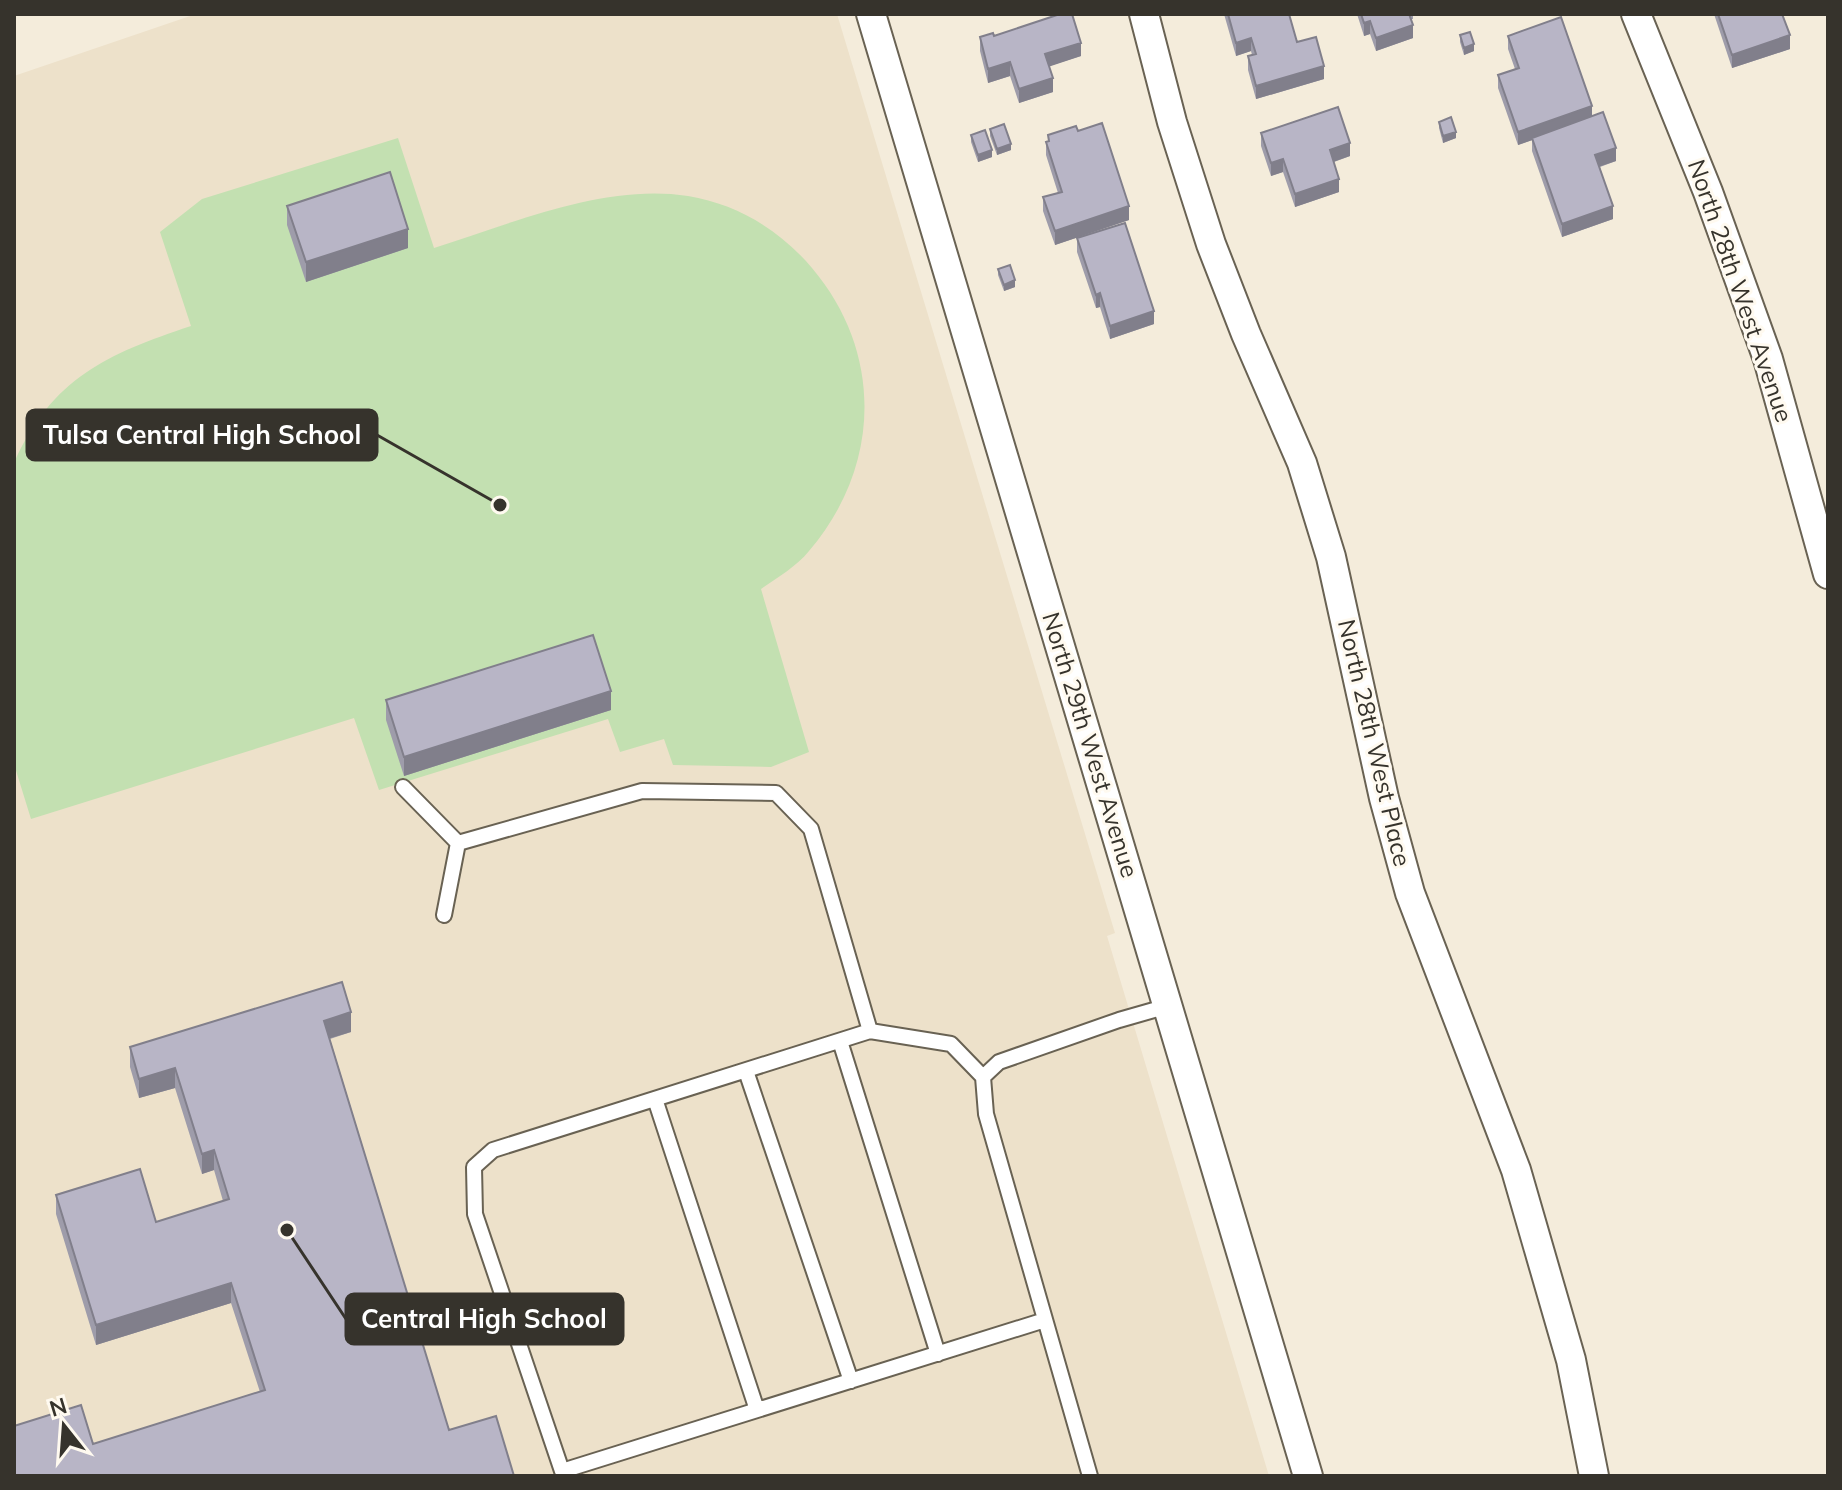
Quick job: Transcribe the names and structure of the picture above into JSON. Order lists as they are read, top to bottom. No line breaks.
{"streets":{"street":["North 28th West Avenue","North 28th West Place","North 29th West Avenue"]},"places":["Tulsa Central High School","Central High School"],"north":"top"}
